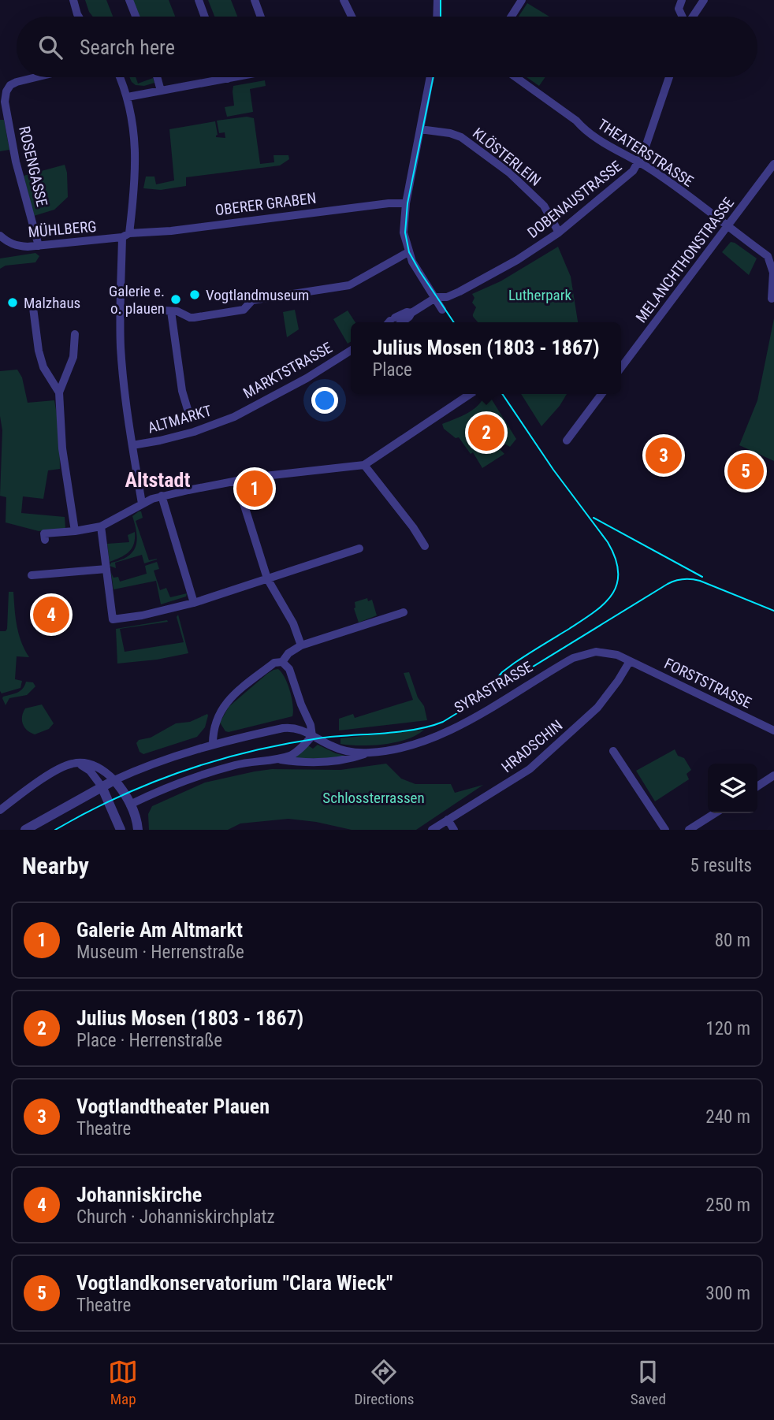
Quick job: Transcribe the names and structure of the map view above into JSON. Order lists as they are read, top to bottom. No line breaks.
{"streets":{"street":["THEATERSTRASSE","KLÖSTERLEIN","ROSENGASSE","DOBENAUSTRASSE","OBERER GRABEN","MÜHLBERG","MELANCHTHONSTRASSE","MARKTSTRASSE","ALTMARKT","FORSTSTRASSE","SYRASTRASSE","HRADSCHIN"]},"crossings":[["THEATERSTRASSE","DOBENAUSTRASSE"],["THEATERSTRASSE","MELANCHTHONSTRASSE"],["KLÖSTERLEIN","DOBENAUSTRASSE"],["ROSENGASSE","MÜHLBERG"],["OBERER GRABEN","MÜHLBERG"],["MARKTSTRASSE","ALTMARKT"],["FORSTSTRASSE","SYRASTRASSE"],["FORSTSTRASSE","HRADSCHIN"],["SYRASTRASSE","HRADSCHIN"]],"districts":["Altstadt"],"parks":["Lutherpark","Schlossterrassen"],"places":["Vogtlandmuseum","Galerie e. o. plauen","Malzhaus"],"page":{"search":"Search here","popup":["Julius Mosen (1803 - 1867)","Place"],"pins":["2","3","5","1","4"],"heading":["Nearby","5 results"],"list":[{"mark":"1","name":"Galerie Am Altmarkt","note":"Museum · Herrenstraße","value":"80 m"},{"mark":"2","name":"Julius Mosen (1803 - 1867)","note":"Place · Herrenstraße","value":"120 m"},{"mark":"3","name":"Vogtlandtheater Plauen","note":"Theatre","value":"240 m"},{"mark":"4","name":"Johanniskirche","note":"Church · Johanniskirchplatz","value":"250 m"},{"mark":"5","name":"Vogtlandkonservatorium \"Clara Wieck\"","note":"Theatre","value":"300 m"}],"nav":["Map","Directions","Saved"]}}
